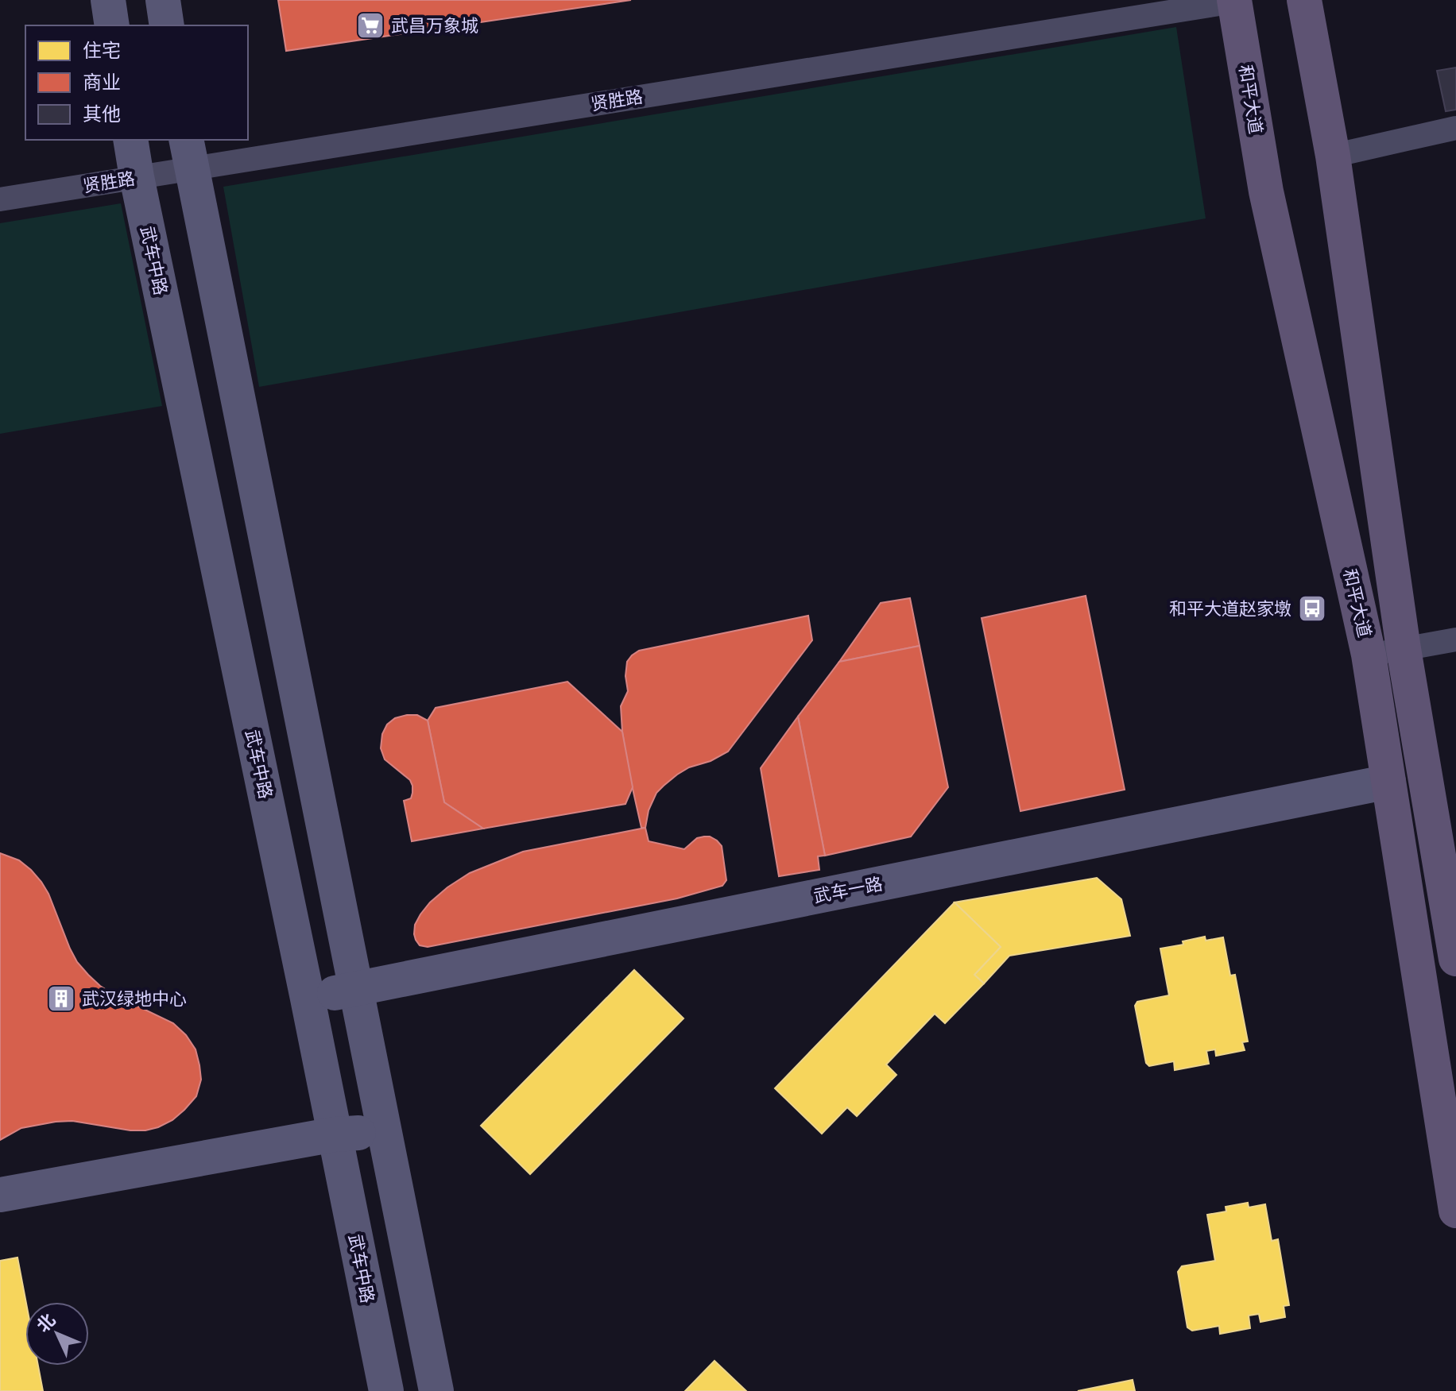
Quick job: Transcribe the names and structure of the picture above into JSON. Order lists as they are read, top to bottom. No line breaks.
{"streets":{"main road":["和平大道"],"street":["贤胜路","武车中路","武车一路"]},"crossings":[["和平大道","贤胜路"],["和平大道","武车一路"],["贤胜路","武车中路"],["武车中路","武车一路"]],"places":{"supermarket":["武昌万象城"],"bus stop":["和平大道赵家墩"],"building":["武汉绿地中心"]},"legend":["住宅","商业","其他"],"north":"top left"}
